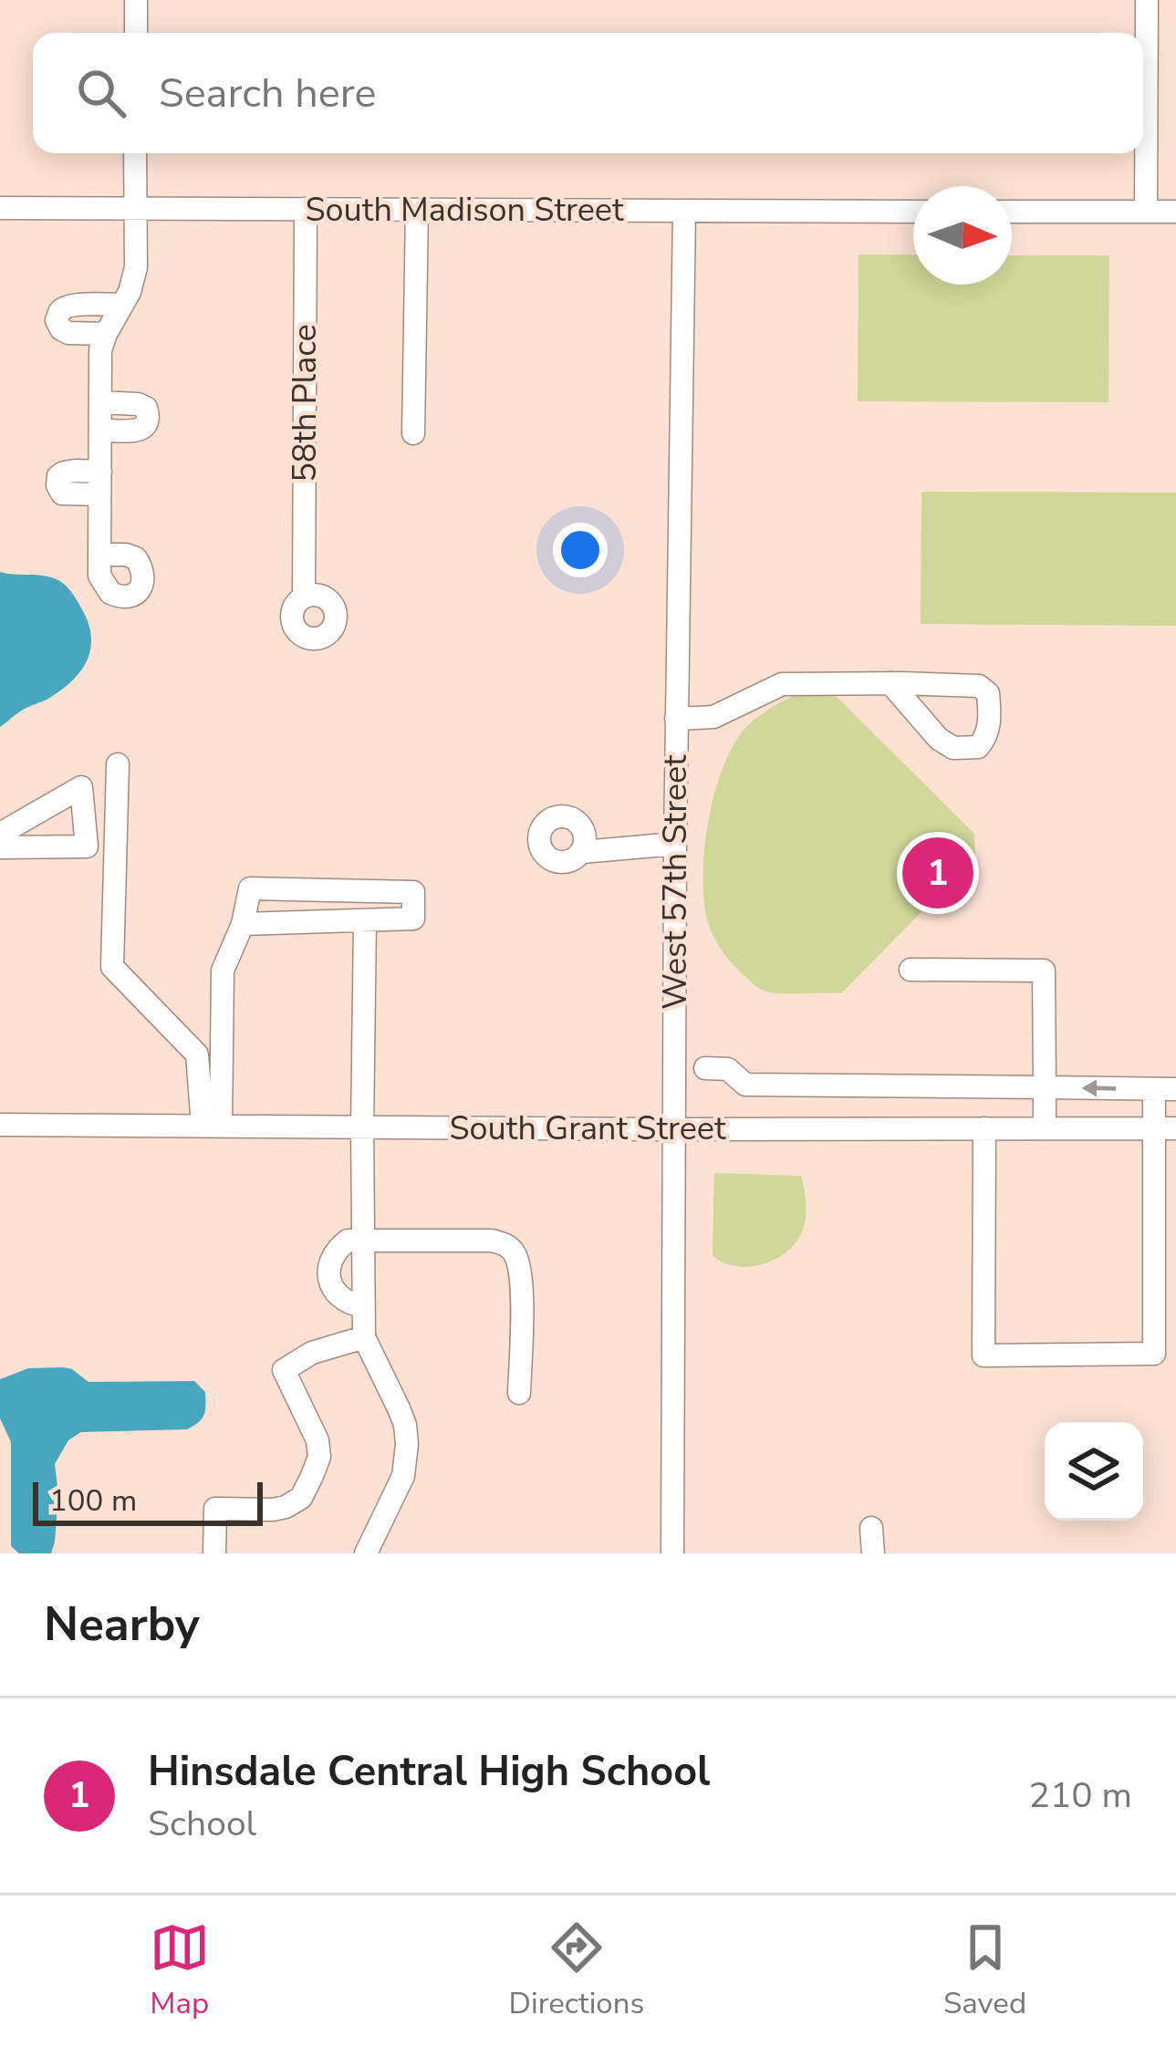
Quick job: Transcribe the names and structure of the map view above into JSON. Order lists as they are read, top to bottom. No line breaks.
{"streets":{"street":["South Madison Street","58th Place","West 57th Street","South Grant Street"]},"crossings":[["South Madison Street","58th Place"],["South Madison Street","West 57th Street"],["West 57th Street","South Grant Street"]],"scale_bar":"100 m","north":"right","page":{"search":"Search here","pins":"1","scale":"100 m","heading":"Nearby","list":[{"mark":"1","name":"Hinsdale Central High School","note":"School","value":"210 m"}],"nav":["Map","Directions","Saved"]}}
